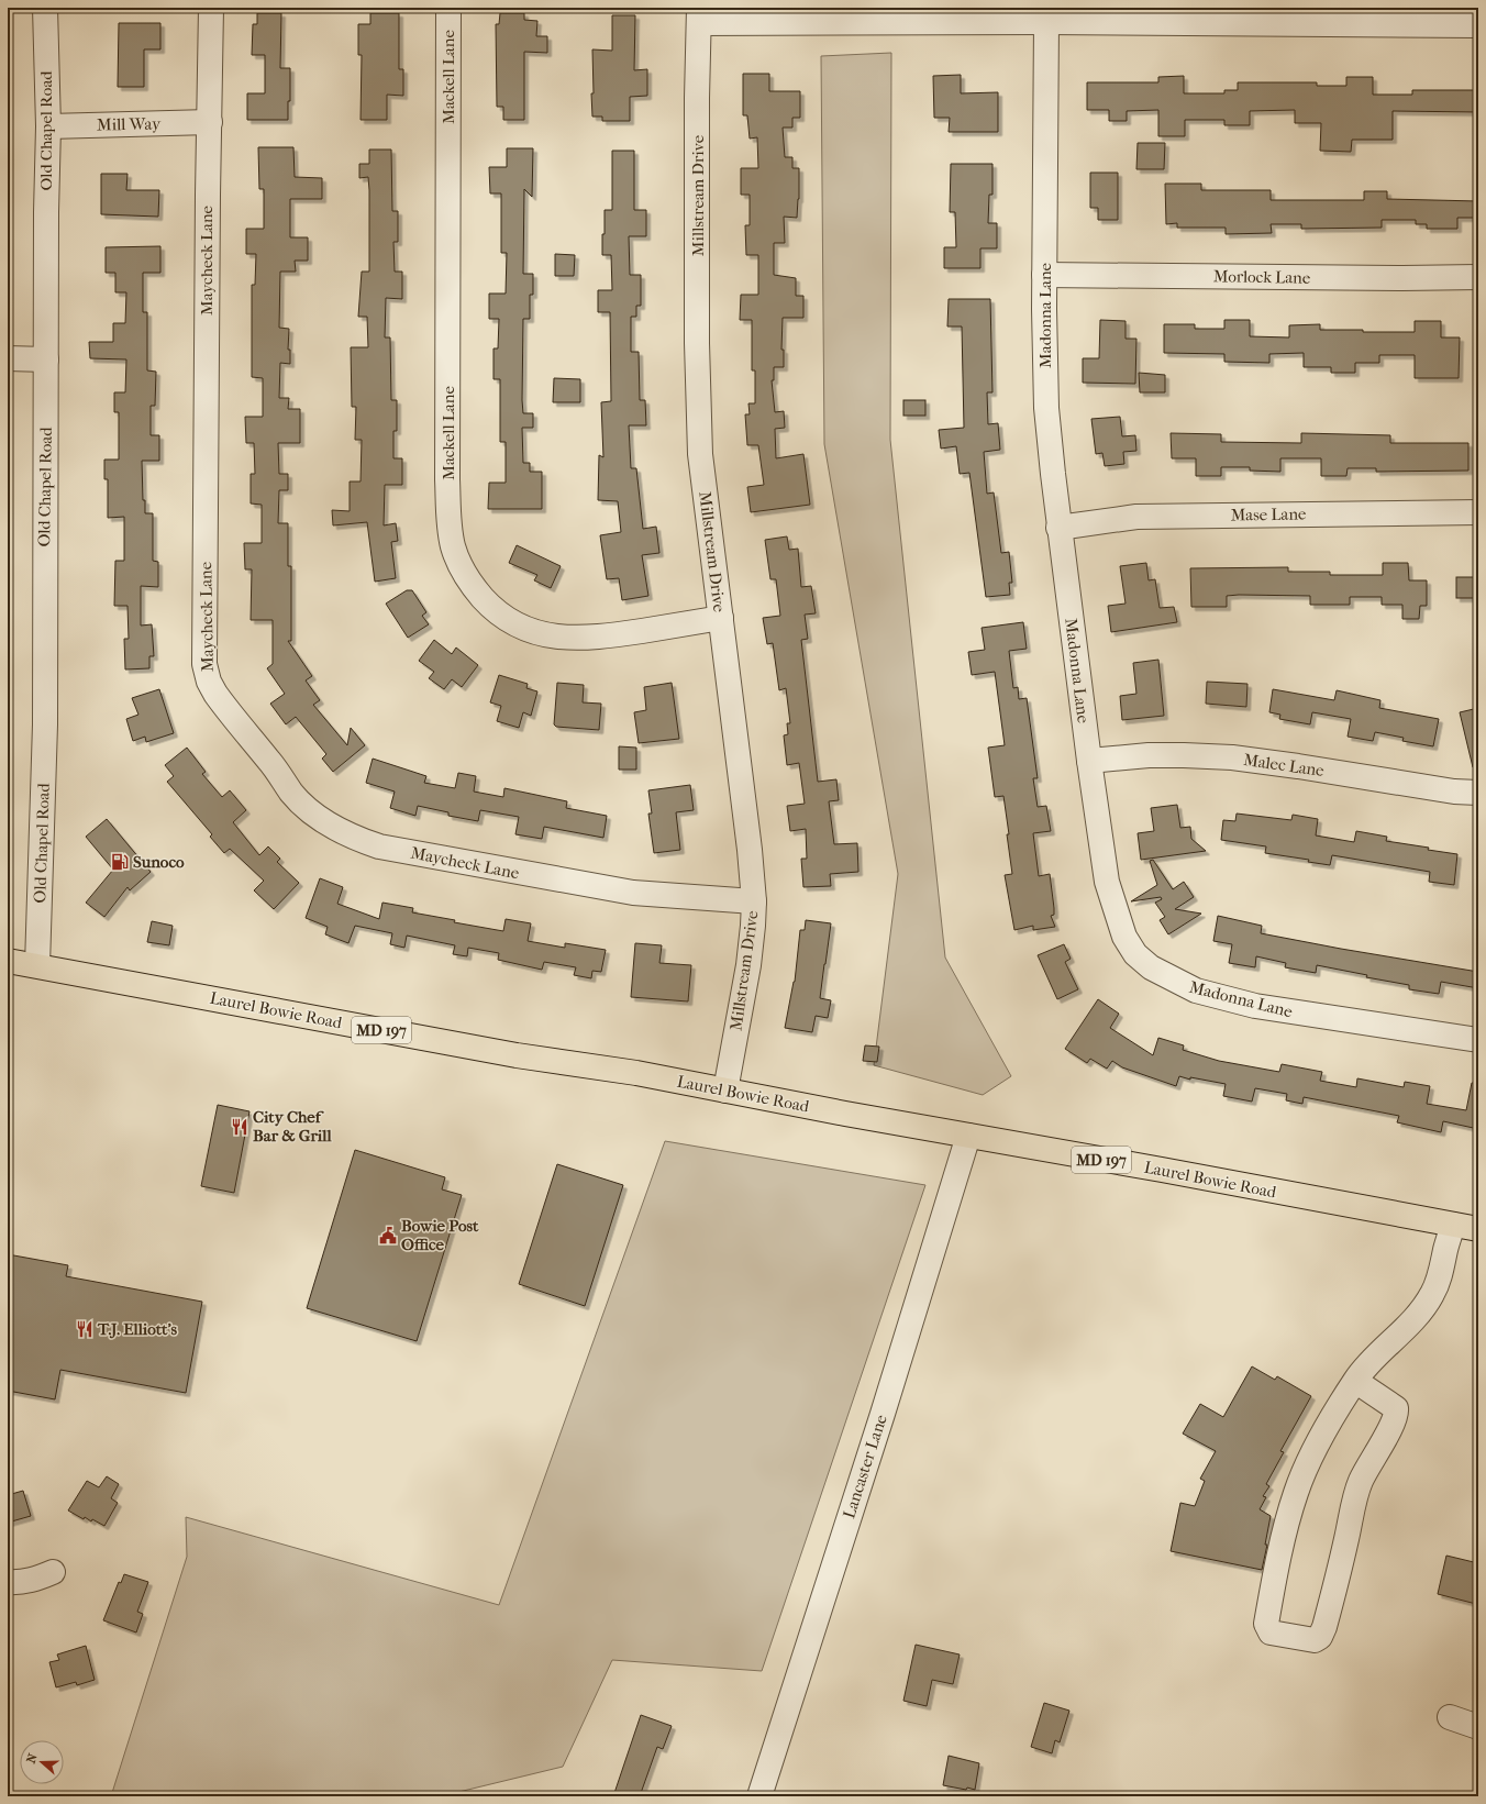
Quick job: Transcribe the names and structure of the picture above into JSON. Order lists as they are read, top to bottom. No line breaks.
{"streets":{"main road":["Laurel Bowie Road","MD 197"],"street":["Mackell Lane","Mill Way","Old Chapel Road","Millstream Drive","Maycheck Lane","Morlock Lane","Madonna Lane","Mase Lane","Malec Lane","Lancaster Lane"]},"crossings":[["Mackell Lane","Millstream Drive"],["Mill Way","Old Chapel Road"],["Mill Way","Maycheck Lane"],["Old Chapel Road","Laurel Bowie Road"],["Millstream Drive","Maycheck Lane"],["Millstream Drive","Laurel Bowie Road"],["Morlock Lane","Madonna Lane"],["Madonna Lane","Mase Lane"],["Madonna Lane","Malec Lane"],["Laurel Bowie Road","Lancaster Lane"]],"places":{"fuel station":["Sunoco"],"restaurant":["City Chef Bar & Grill","T.J. Elliott's"],"public building":["Bowie Post Office"]},"north":"left"}
